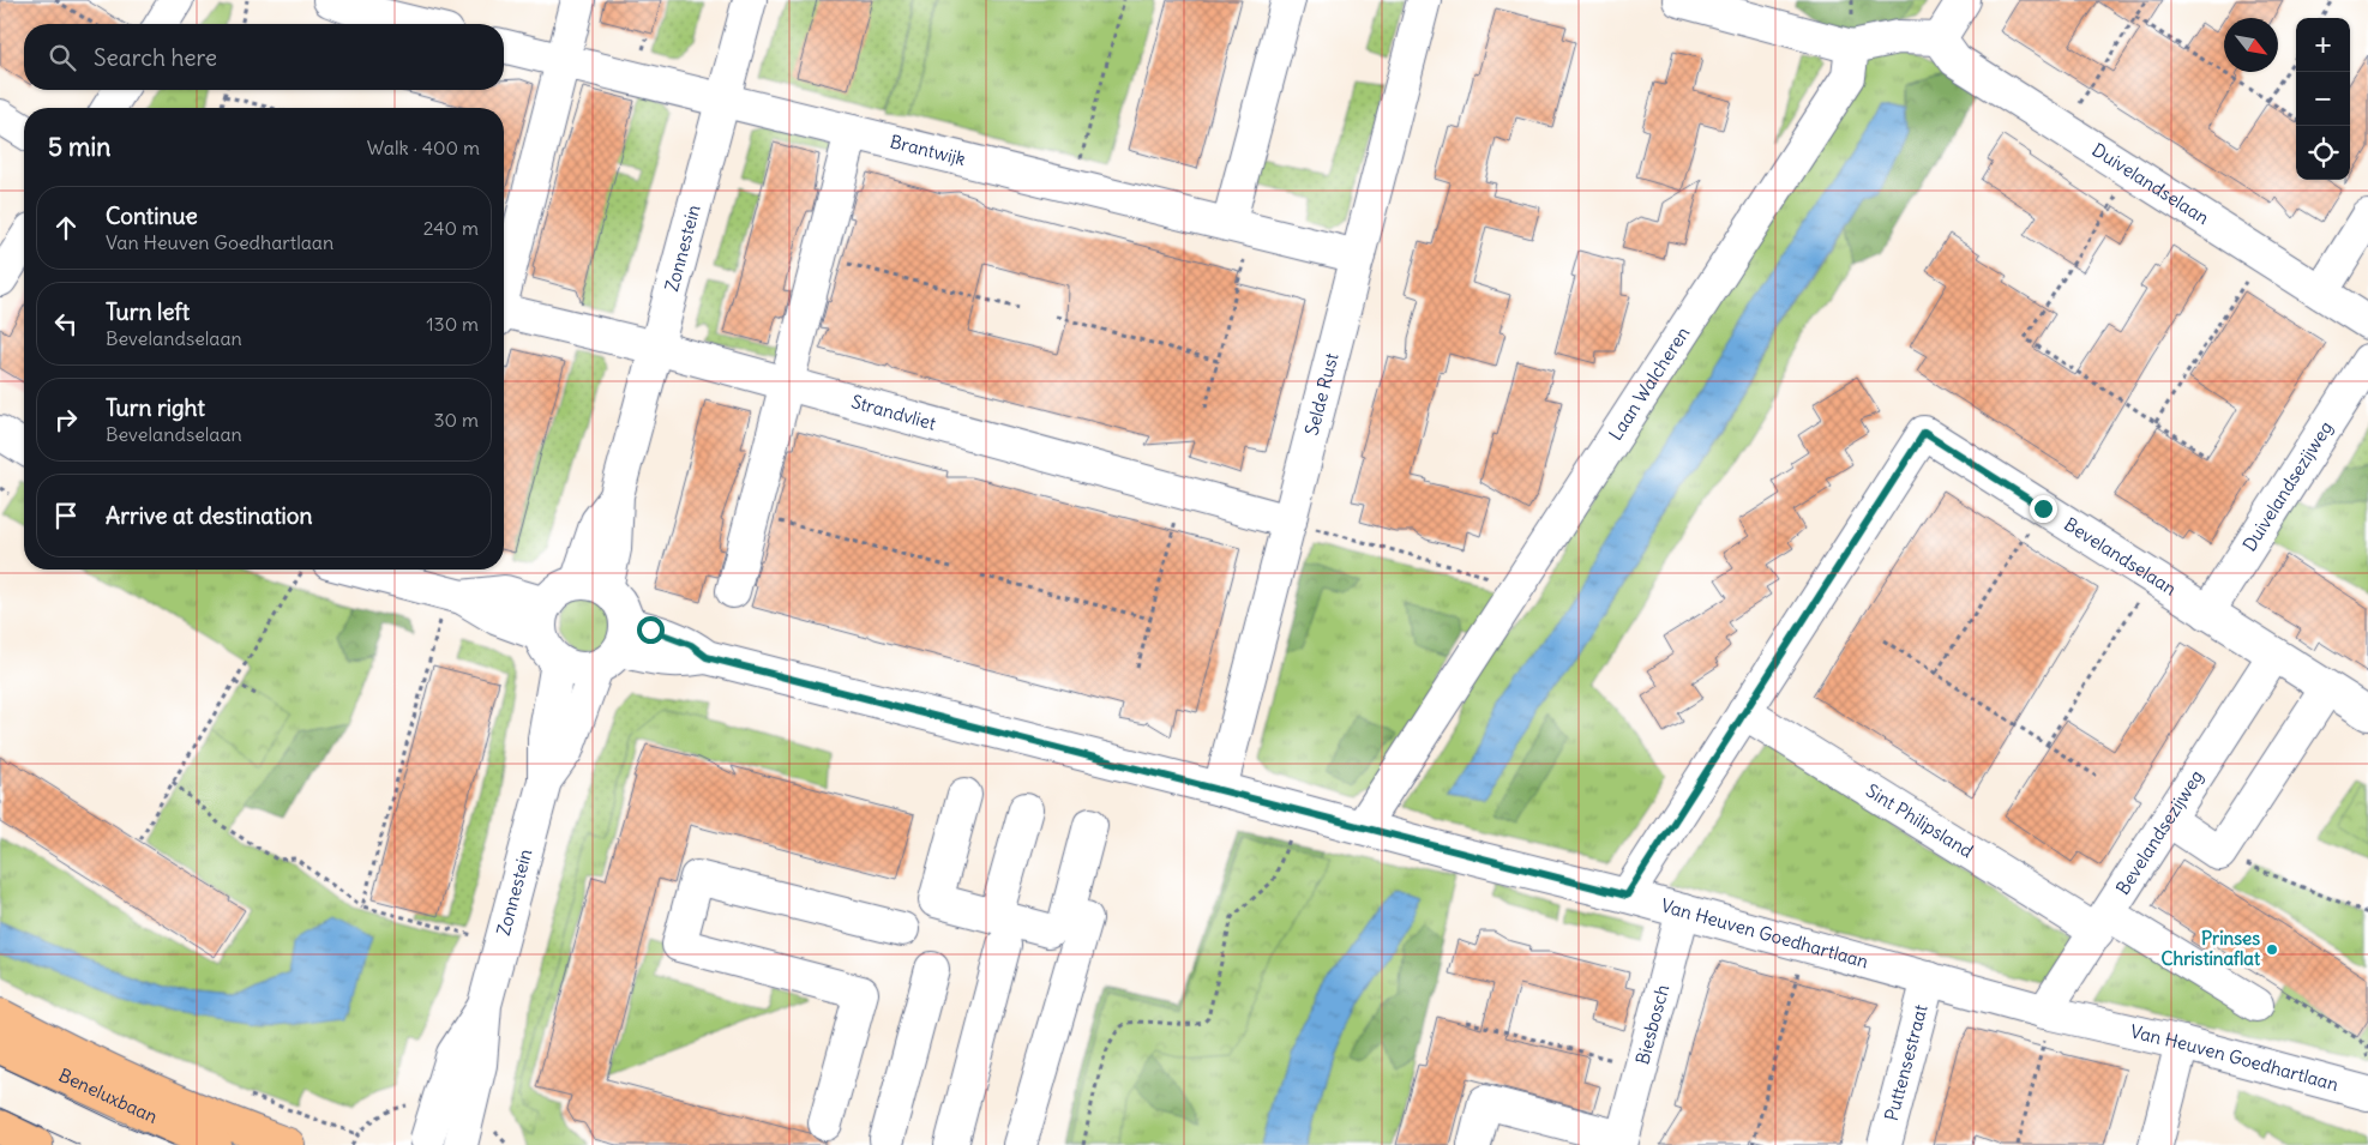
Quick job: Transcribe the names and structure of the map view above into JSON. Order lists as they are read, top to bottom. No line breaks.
{"streets":{"main road":["Beneluxbaan"],"street":["Brantwijk","Duivelandselaan","Zonnestein","Laan Walcheren","Selde Rust","Strandvliet","Duivelandsezijweg","Bevelandselaan","Sint Philipsland","Bevelandsezijweg","Van Heuven Goedhartlaan","Biesbosch","Puttensestraat"]},"crossings":[["Brantwijk","Zonnestein"],["Brantwijk","Selde Rust"],["Zonnestein","Strandvliet"],["Zonnestein","Van Heuven Goedhartlaan"],["Laan Walcheren","Van Heuven Goedhartlaan"],["Selde Rust","Strandvliet"],["Selde Rust","Van Heuven Goedhartlaan"],["Duivelandsezijweg","Bevelandselaan"],["Bevelandselaan","Sint Philipsland"],["Bevelandselaan","Bevelandsezijweg"],["Bevelandselaan","Van Heuven Goedhartlaan"],["Sint Philipsland","Bevelandsezijweg"],["Bevelandsezijweg","Van Heuven Goedhartlaan"],["Van Heuven Goedhartlaan","Biesbosch"],["Van Heuven Goedhartlaan","Puttensestraat"]],"places":["Prinses Christinaflat"],"north":"bottom right","page":{"map_buttons":["+","−"],"search":"Search here","heading":["5 min","Walk · 400 m"],"list":[["Continue","Van Heuven Goedhartlaan","240 m"],["Turn left","Bevelandselaan","130 m"],["Turn right","Bevelandselaan","30 m"],"Arrive at destination"]}}
